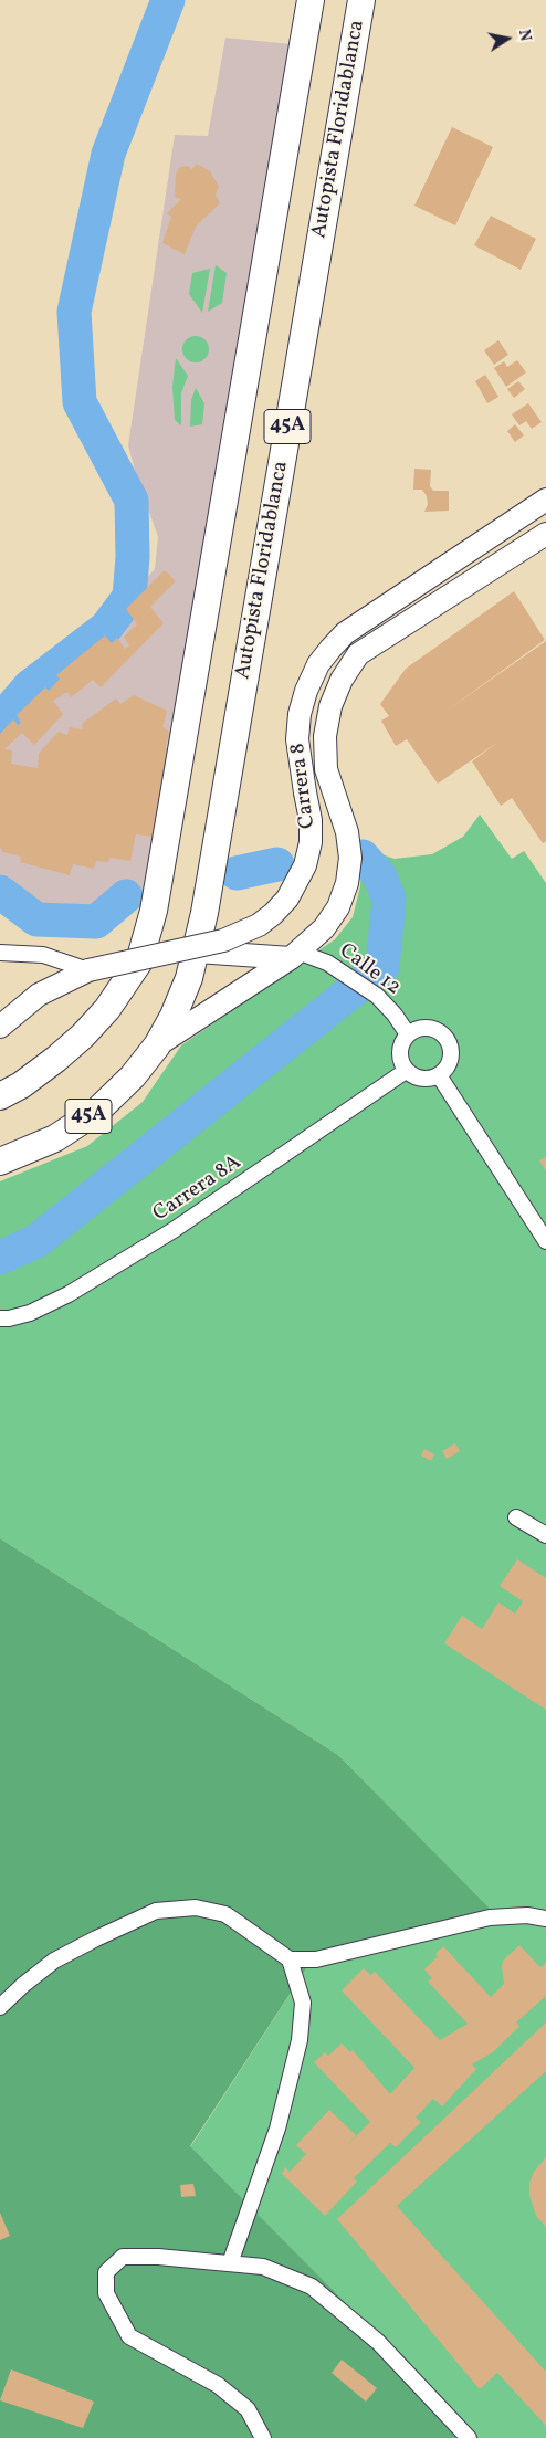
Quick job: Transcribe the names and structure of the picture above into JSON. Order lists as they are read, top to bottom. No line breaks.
{"streets":{"highway":["Autopista Floridablanca","45A"],"main road":["Carrera 8"],"street":["Calle 12","Carrera 8A"]},"crossings":[["Autopista Floridablanca","45A"],["45A","Carrera 8"],["Carrera 8","Calle 12"],["Calle 12","Carrera 8A"]],"north":"right"}
